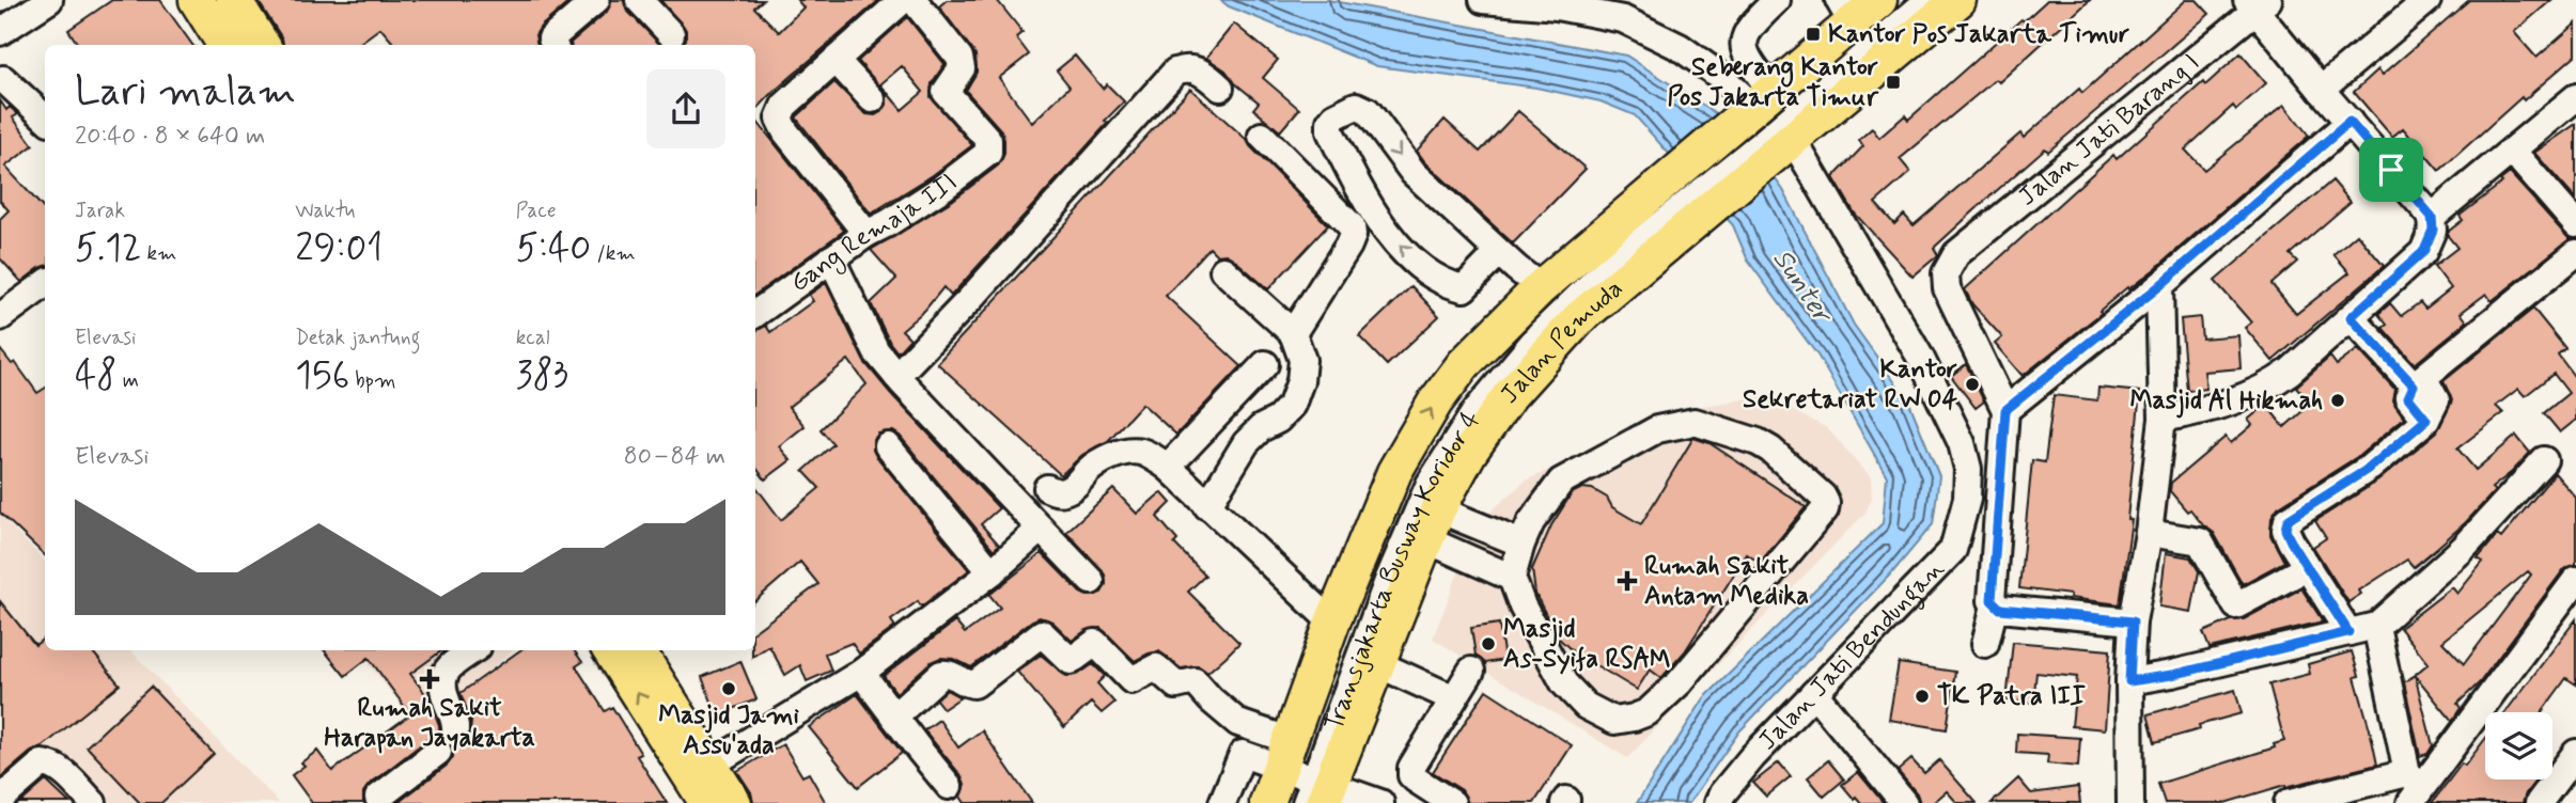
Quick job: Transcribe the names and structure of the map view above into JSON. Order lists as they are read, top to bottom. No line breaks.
{"streets":{"main road":["Jalan Pemuda"],"street":["Jalan Jati Barang I","Gang Remaja III","Transjakarta Busway Koridor 4","Jalan Jati Bendungan"]},"crossings":[["Jalan Pemuda","Transjakarta Busway Koridor 4"],["Jalan Pemuda","Jalan Jati Bendungan"]],"water":["Sunter"],"places":{"transit":["Kantor Pos Jakarta Timur","Seberang Kantor Pos Jakarta Timur"],"other":["Kantor Sekretariat RW 04","Masjid Al Hikmah","Masjid As-Syifa RSAM","Masjid Jami Assu'ada","TK Patra III"],"health":["Rumah Sakit Antam Medika","Rumah Sakit Harapan Jayakarta"]},"page":{"heading":["Lari malam","20:40 · 8 × 640 m"],"stats":[["Jarak","5.12 km"],["Waktu","29:01"],["Pace","5:40 /km"],["Elevasi","48 m"],["Detak jantung","156 bpm"],["kcal","383"]],"chart":["Elevasi","80–84 m"]}}
